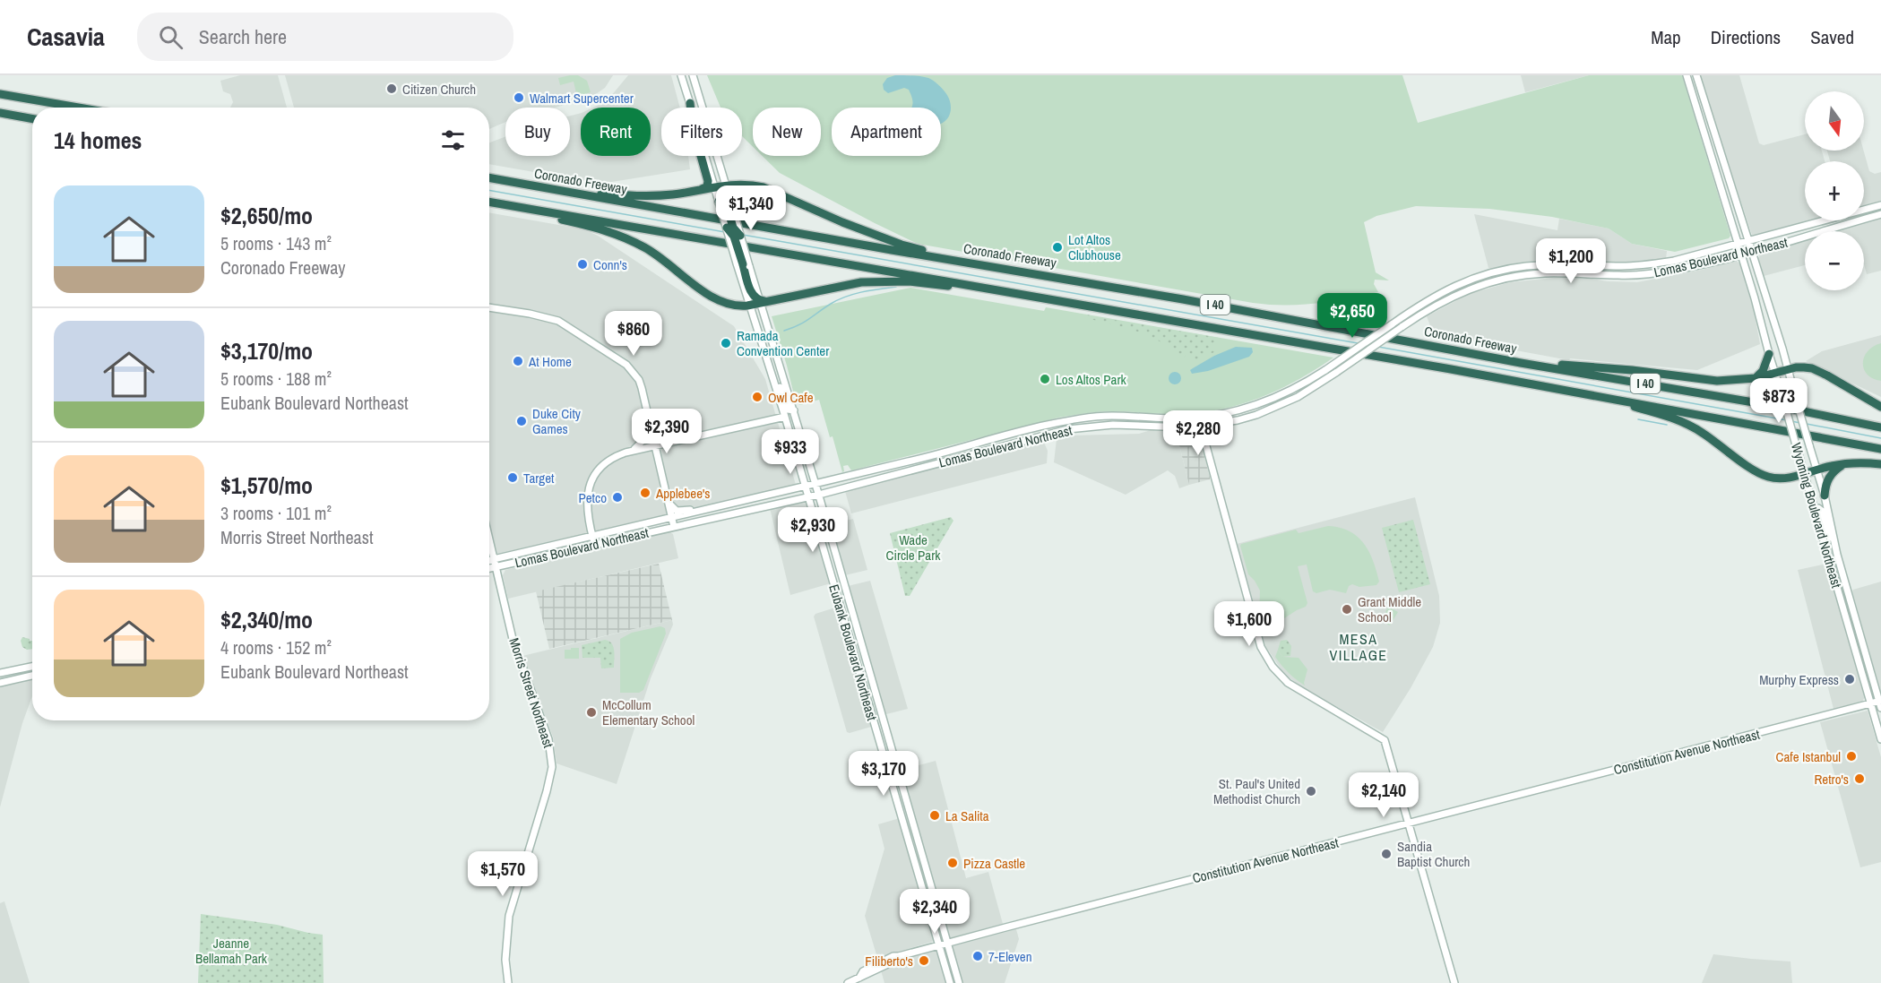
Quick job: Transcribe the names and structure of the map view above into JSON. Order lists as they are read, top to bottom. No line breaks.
{"streets":{"highway":["Coronado Freeway","I 40"],"main road":["Lomas Boulevard Northeast","Wyoming Boulevard Northeast","Eubank Boulevard Northeast","Morris Street Northeast","Constitution Avenue Northeast"]},"crossings":[["Lomas Boulevard Northeast","Wyoming Boulevard Northeast"],["Lomas Boulevard Northeast","Eubank Boulevard Northeast"],["Lomas Boulevard Northeast","Morris Street Northeast"],["Wyoming Boulevard Northeast","Constitution Avenue Northeast"],["Eubank Boulevard Northeast","Constitution Avenue Northeast"]],"districts":["MESA VILLAGE"],"parks":["Wade Circle Park","Jeanne Bellamah Park"],"places":["Citizen Church","Walmart Supercenter","Lot Altos Clubhouse","Conn's","Ramada Convention Center","At Home","Los Altos Park","Owl Cafe","Duke City Games","Target","Applebee's","Petco","Grant Middle School","Murphy Express","McCollum Elementary School","Cafe Istanbul","Retro's","St. Paul's United Methodist Church","La Salita","Sandia Baptist Church","Pizza Castle","7-Eleven","Filiberto's"],"north":"bottom","page":{"header":"Casavia","search":"Search here","nav":["Map","Directions","Saved"],"map_buttons":["+","−"],"chip":["Buy","Rent","Filters","New","Apartment"],"heading":"14 homes","list":[{"name":"$2,650/mo","note":"5 rooms · 143 m² · Coronado Freeway"},{"name":"$3,170/mo","note":"5 rooms · 188 m² · Eubank Boulevard Northeast"},{"name":"$1,570/mo","note":"3 rooms · 101 m² · Morris Street Northeast"},{"name":"$2,340/mo","note":"4 rooms · 152 m² · Eubank Boulevard Northeast"}],"price":["$1,340","$1,200","$2,650","$860","$873","$2,390","$2,280","$933","$2,930","$1,600","$3,170","$2,140","$1,570","$2,340"]}}
